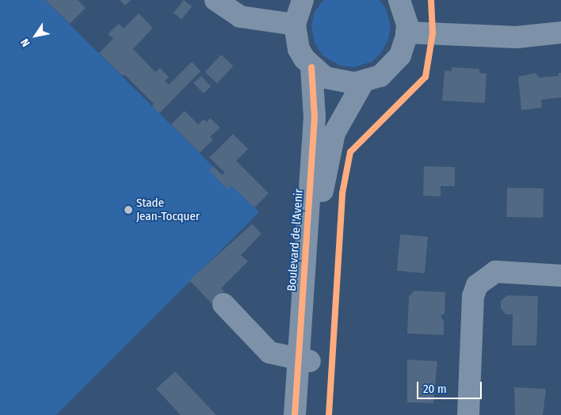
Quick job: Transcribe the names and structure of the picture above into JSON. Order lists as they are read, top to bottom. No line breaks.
{"streets":{"street":["Boulevard de l'Avenir"]},"places":["Stade Jean-Tocquer"],"scale_bar":"20 m","north":"bottom left"}
